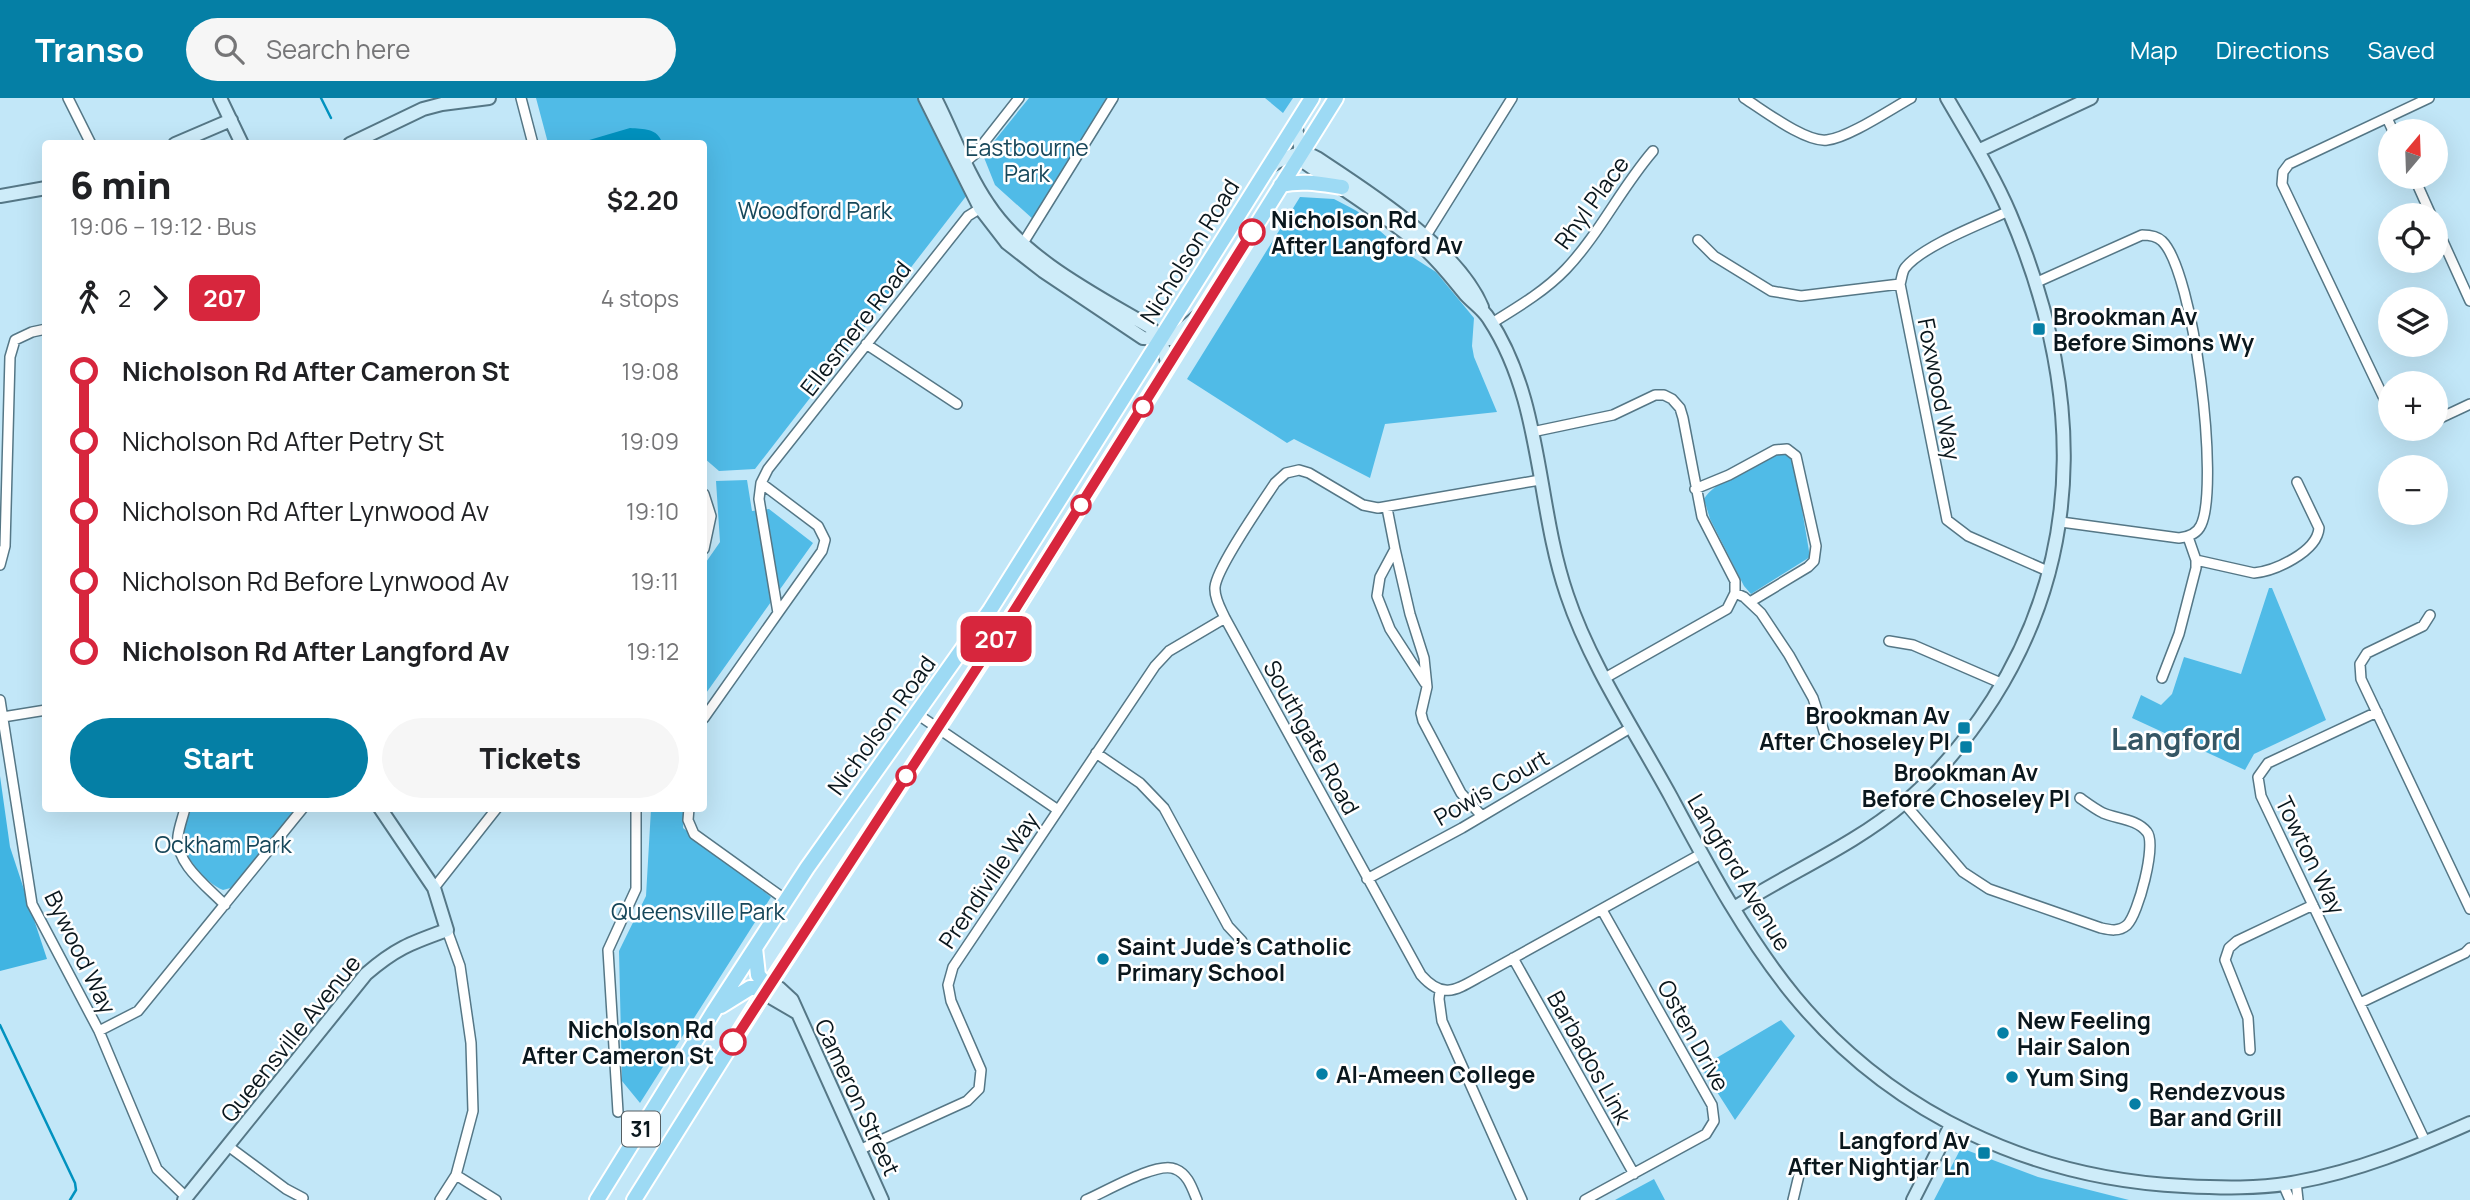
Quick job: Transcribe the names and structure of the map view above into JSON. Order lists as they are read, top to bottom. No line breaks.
{"streets":{"main road":["Nicholson Road","31"],"street":["Rhyl Place","Ellesmere Road","Foxwood Way","Southgate Road","Powis Court","Towton Way","Langford Avenue","Prendiville Way","Bywood Way","Osten Drive","Queensville Avenue","Barbados Link","Cameron Street"]},"crossings":[["Rhyl Place","Langford Avenue"],["Nicholson Road","Langford Avenue"],["Nicholson Road","Cameron Street"],["Southgate Road","Powis Court"],["Southgate Road","Langford Avenue"],["Southgate Road","Prendiville Way"],["Powis Court","Langford Avenue"],["Towton Way","Langford Avenue"],["Prendiville Way","Cameron Street"],["Bywood Way","Queensville Avenue"],["Osten Drive","Barbados Link"]],"districts":["Langford"],"parks":["Eastbourne Park","Woodford Park","Ockham Park","Queensville Park"],"places":{"other":["Nicholson Rd After Langford Av","Saint Jude's Catholic Primary School","New Feeling Hair Salon","Nicholson Rd After Cameron St","Al-Ameen College","Yum Sing","Rendezvous Bar and Grill"],"transit":["Brookman Av Before Simons Wy","Brookman Av After Choseley Pl","Brookman Av Before Choseley Pl","Langford Av After Nightjar Ln"]},"lines":["bus line 207"],"north":"top","page":{"header":"Transo","search":"Search here","nav":["Map","Directions","Saved"],"on_map":"207","map_buttons":["+","−"],"heading":["6 min","19:06 – 19:12 · Bus","$2.20"],"legs":["2","207","4 stops"],"list":[{"name":"Nicholson Rd After Cameron St","value":"19:08"},{"name":"Nicholson Rd After Petry St","value":"19:09"},{"name":"Nicholson Rd After Lynwood Av","value":"19:10"},{"name":"Nicholson Rd Before Lynwood Av","value":"19:11"},{"name":"Nicholson Rd After Langford Av","value":"19:12"}],"buttons":["Start","Tickets"]}}
